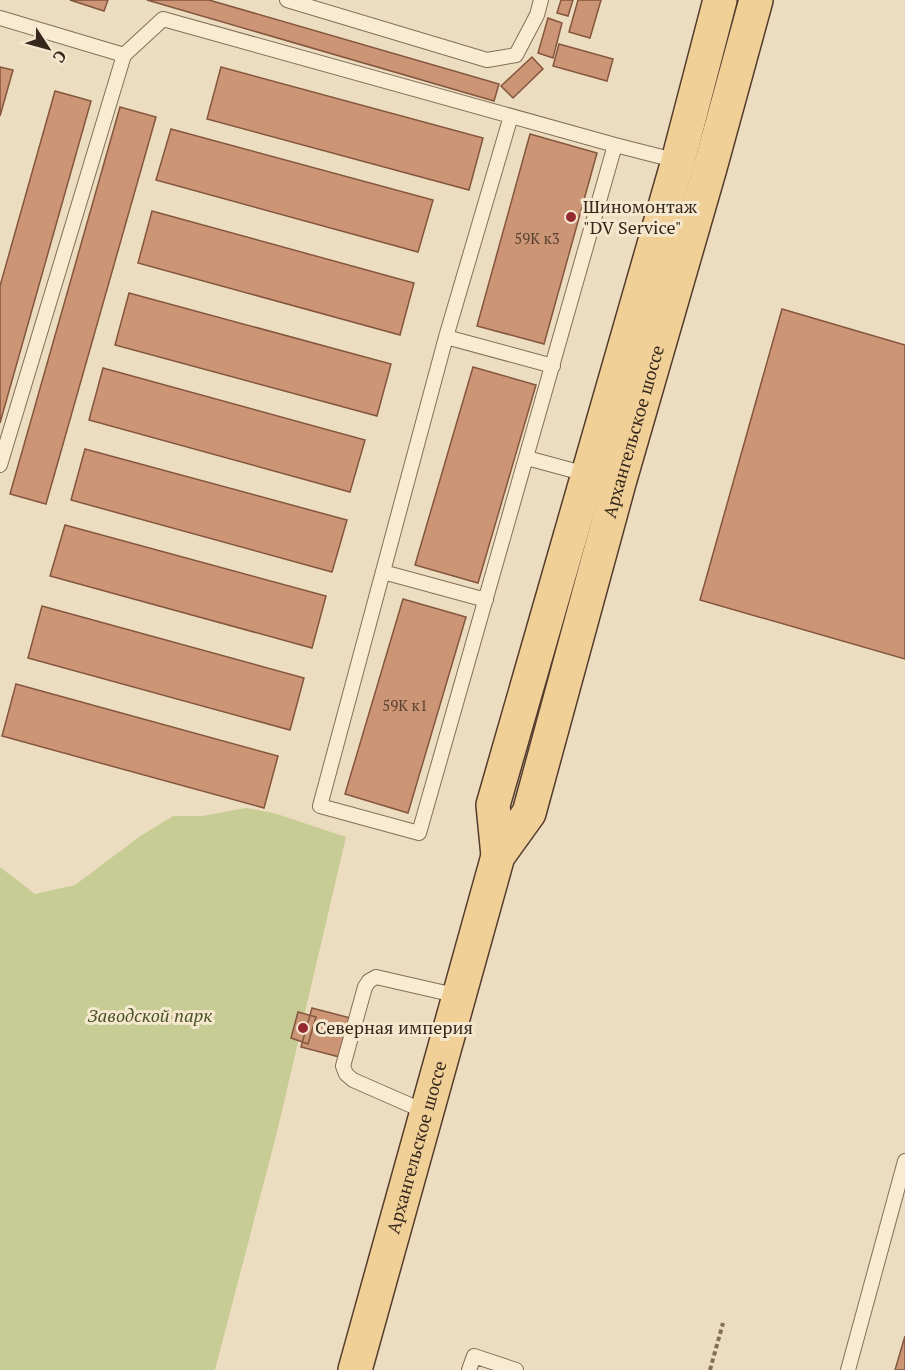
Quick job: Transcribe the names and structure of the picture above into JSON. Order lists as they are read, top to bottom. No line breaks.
{"streets":{"main road":["Архангельское шоссе"]},"parks":["Заводской парк"],"places":["Шиномонтаж \"DV Service\"","Северная империя"],"house_numbers":["59К к3","59К к1"],"north":"bottom right"}
